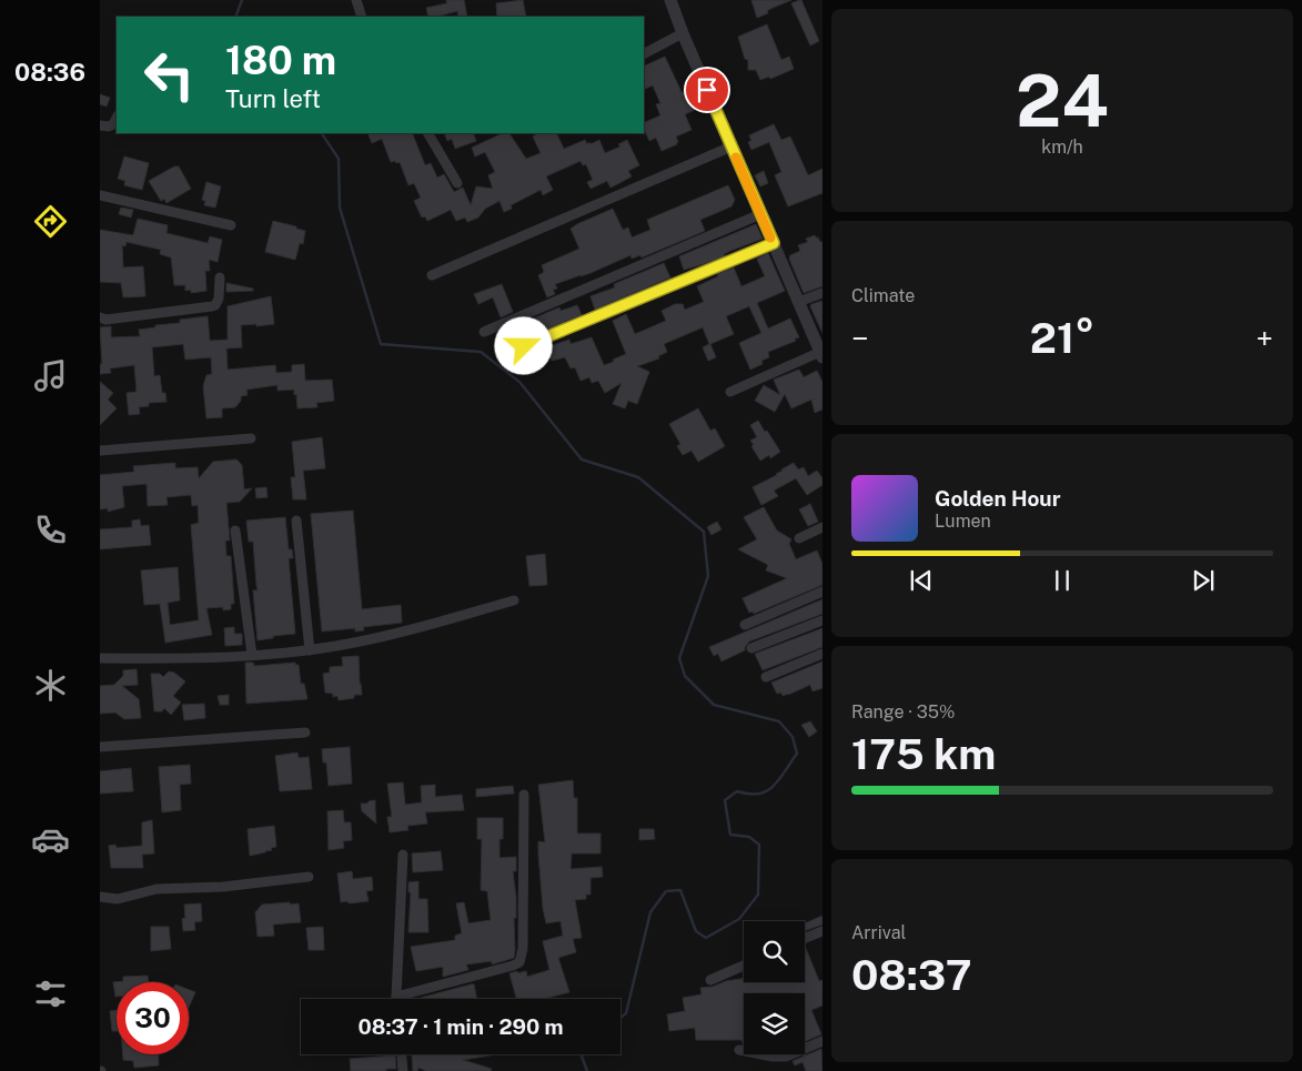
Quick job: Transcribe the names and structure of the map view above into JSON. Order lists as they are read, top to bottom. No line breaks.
{"page":{"tabs":"08:36","tile":[["24","km/h"],"Climate",["Range · 35%","175 km"],["Arrival","08:37"]],"turn":["180 m","Turn left"],"heat":["−","21°","+"],"song":["Golden Hour","Lumen"],"limit":"30","trip":"08:37 · 1 min · 290 m"}}
